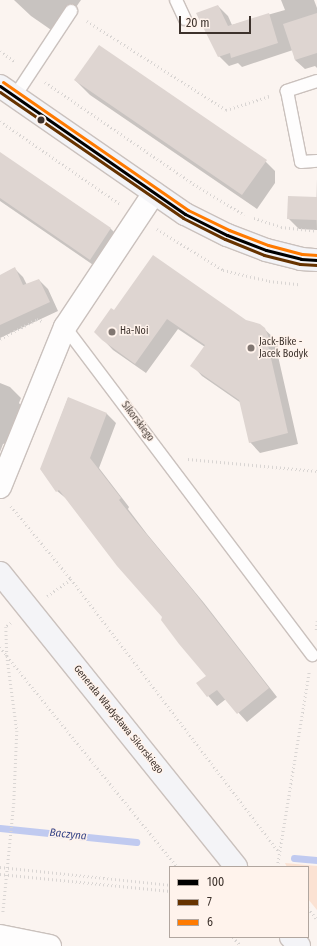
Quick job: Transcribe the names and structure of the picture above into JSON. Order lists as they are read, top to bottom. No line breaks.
{"streets":{"street":["Generała Władysława Sikorskiego"],"lane":["Sikorskiego"]},"water":["Baczyna"],"places":["Ha-Noi","Jack-Bike - Jacek Bodyk"],"lines":["transit line 6","transit line 100","transit line 7"],"legend":["100","7","6"],"scale_bar":"20 m"}
